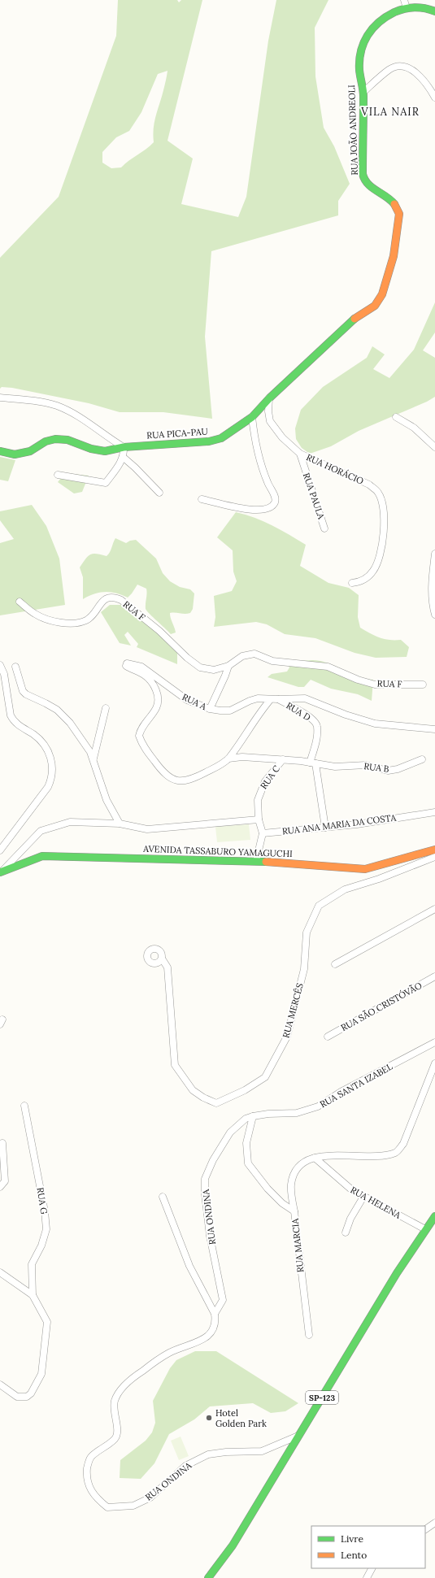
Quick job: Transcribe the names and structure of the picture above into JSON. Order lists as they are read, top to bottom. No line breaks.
{"streets":{"street":["RUA JOÃO ANDREOLI","RUA PICA-PAU","RUA HORÁCIO","RUA PAULA","RUA F","RUA A","RUA D","RUA B","RUA C","RUA ANA MARIA DA COSTA","AVENIDA TASSABURO YAMAGUCHI","RUA SÃO CRISTÓVÃO","RUA MERCÊS","RUA SANTA IZABEL","RUA G","RUA HELENA","RUA ONDINA","RUA MARCIA","SP-123"]},"crossings":[["RUA JOÃO ANDREOLI","RUA PICA-PAU"],["RUA JOÃO ANDREOLI","RUA PAULA"],["RUA HORÁCIO","RUA PAULA"],["RUA A","RUA D"],["RUA A","RUA B"],["RUA D","RUA B"],["RUA D","RUA ANA MARIA DA COSTA"],["RUA B","RUA C"],["RUA C","RUA ANA MARIA DA COSTA"],["RUA SANTA IZABEL","RUA ONDINA"],["RUA SANTA IZABEL","RUA MARCIA"],["RUA HELENA","SP-123"],["RUA ONDINA","RUA MARCIA"],["RUA ONDINA","SP-123"]],"districts":["VILA NAIR"],"places":["Hotel Golden Park"],"legend":["Livre","Lento"]}
